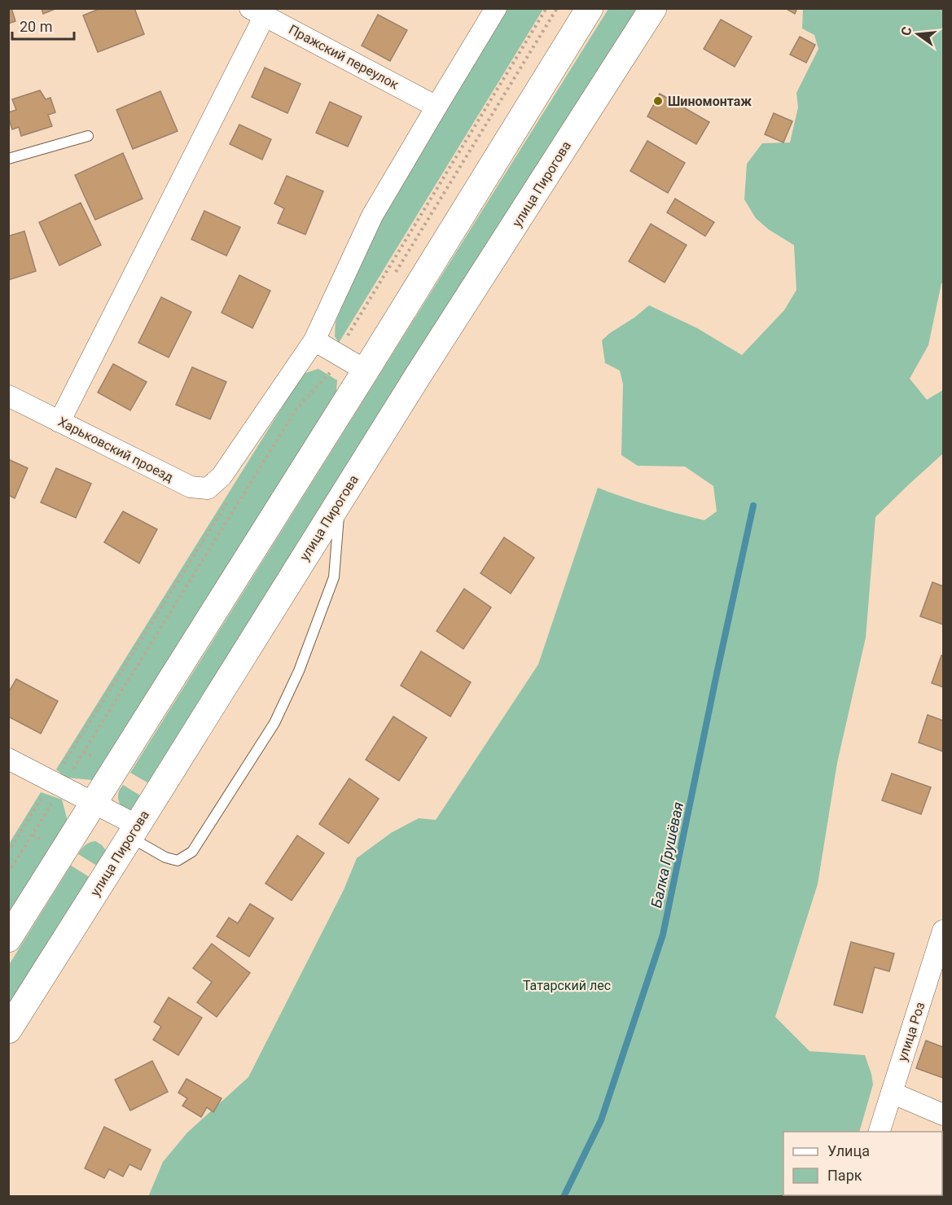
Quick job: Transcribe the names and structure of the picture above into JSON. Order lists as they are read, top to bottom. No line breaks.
{"streets":{"main road":["улица Пирогова"],"street":["Пражский переулок","Харьковский проезд","улица Роз"]},"water":["Балка Грушёвая"],"parks":["Татарский лес"],"places":["Шиномонтаж"],"legend":["Улица","Парк"],"scale_bar":"20 m","north":"left"}
